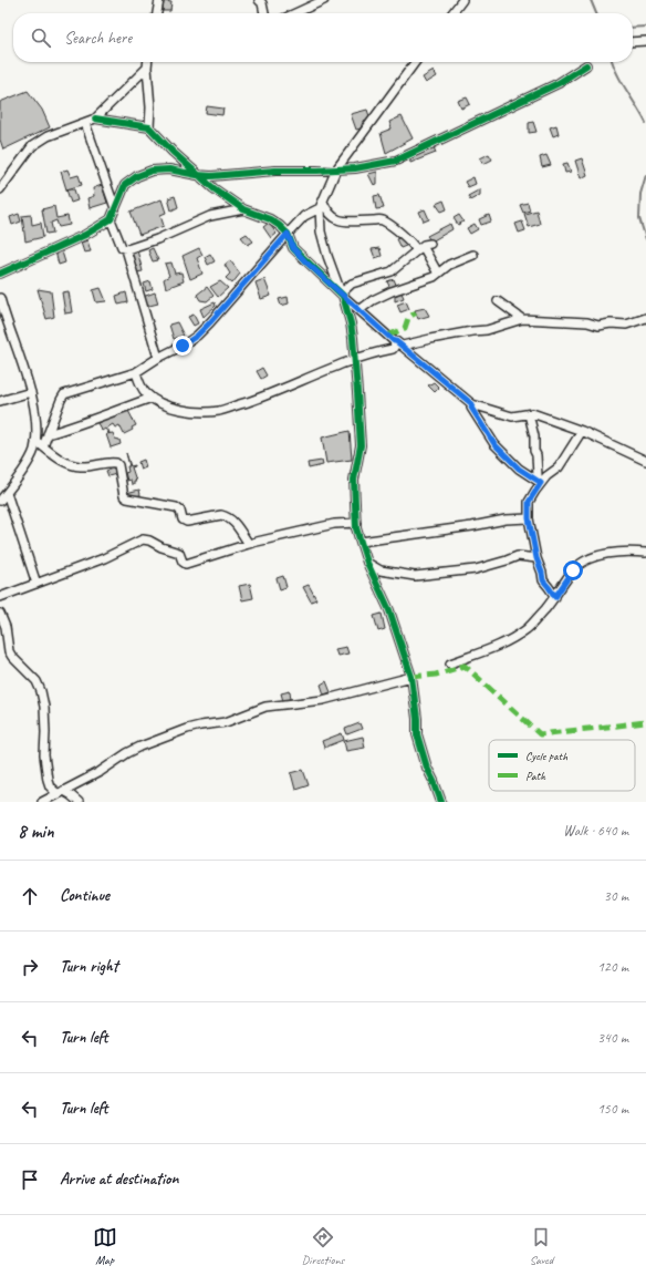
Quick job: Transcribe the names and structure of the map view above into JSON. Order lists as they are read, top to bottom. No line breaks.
{"legend":["Cycle path","Path"],"page":{"search":"Search here","heading":["8 min","Walk · 640 m"],"list":[["Continue","30 m"],["Turn right","120 m"],["Turn left","340 m"],["Turn left","150 m"],"Arrive at destination"],"nav":["Map","Directions","Saved"]}}
